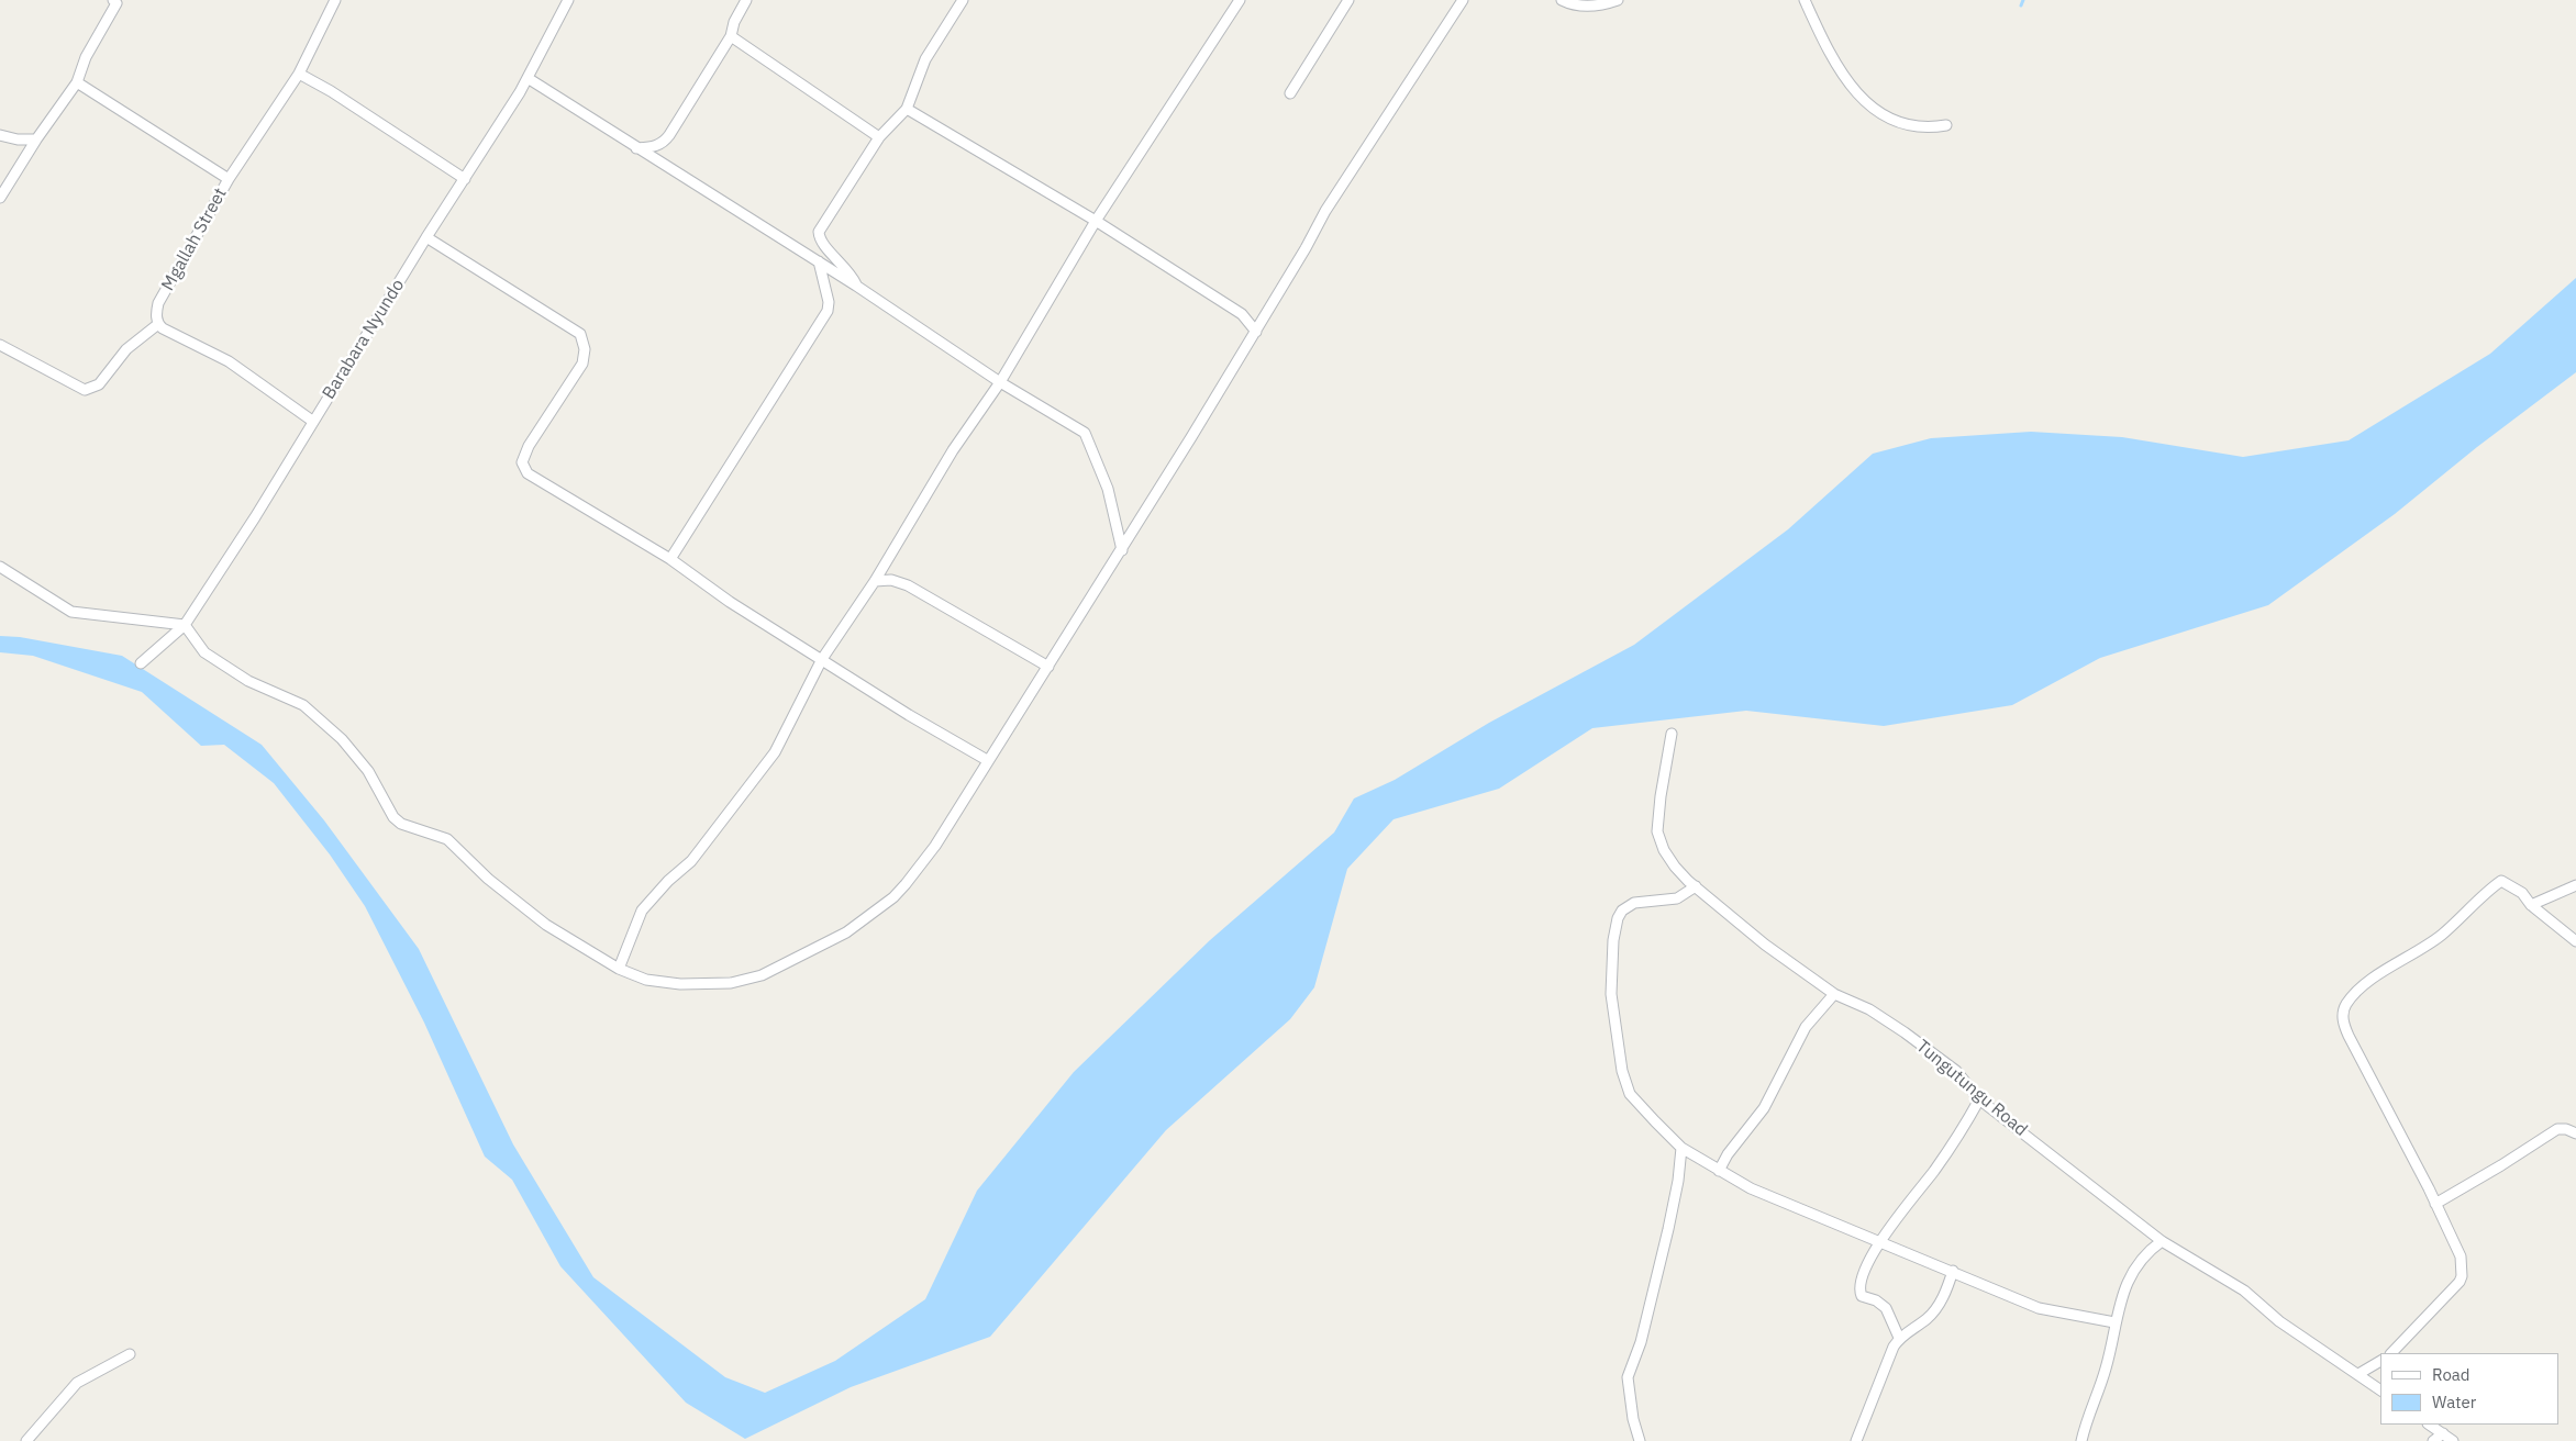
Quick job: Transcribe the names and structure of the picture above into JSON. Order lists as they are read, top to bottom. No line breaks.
{"streets":{"street":["Mgallah Street","Barabara Nyundo","Tungutungu Road"]},"legend":["Road","Water"]}
